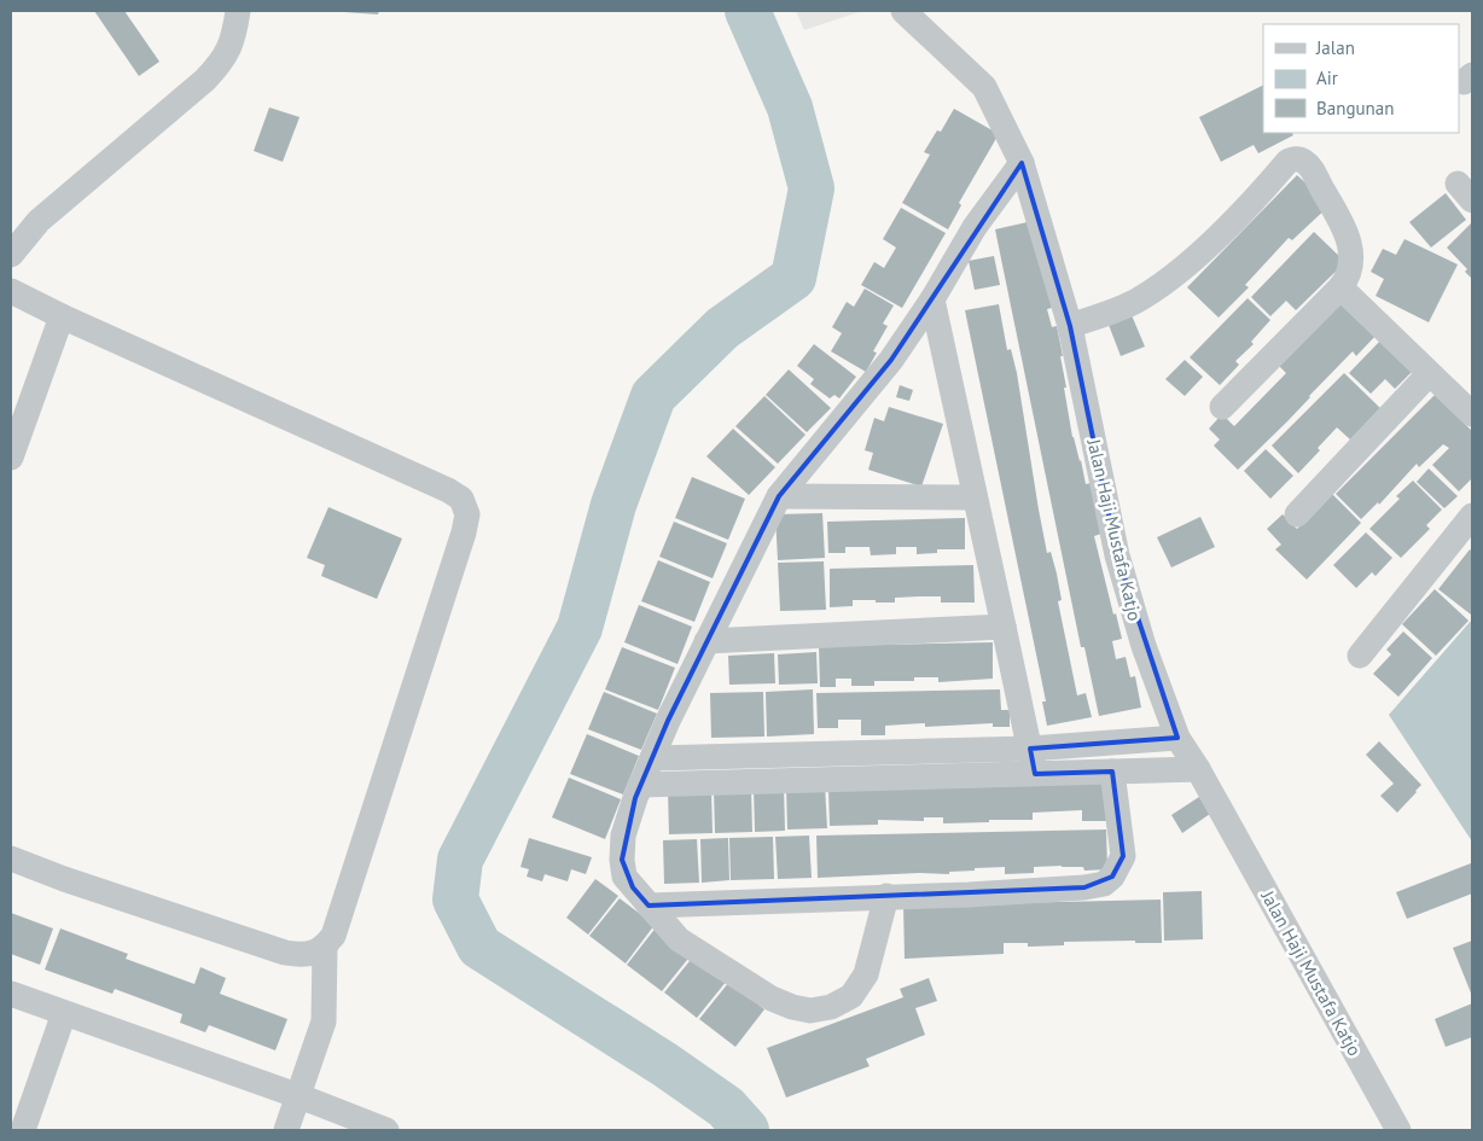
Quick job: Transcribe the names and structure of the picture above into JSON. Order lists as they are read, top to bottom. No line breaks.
{"streets":{"street":["Jalan Haji Mustafa Katjo"]},"legend":["Jalan","Air","Bangunan"]}
